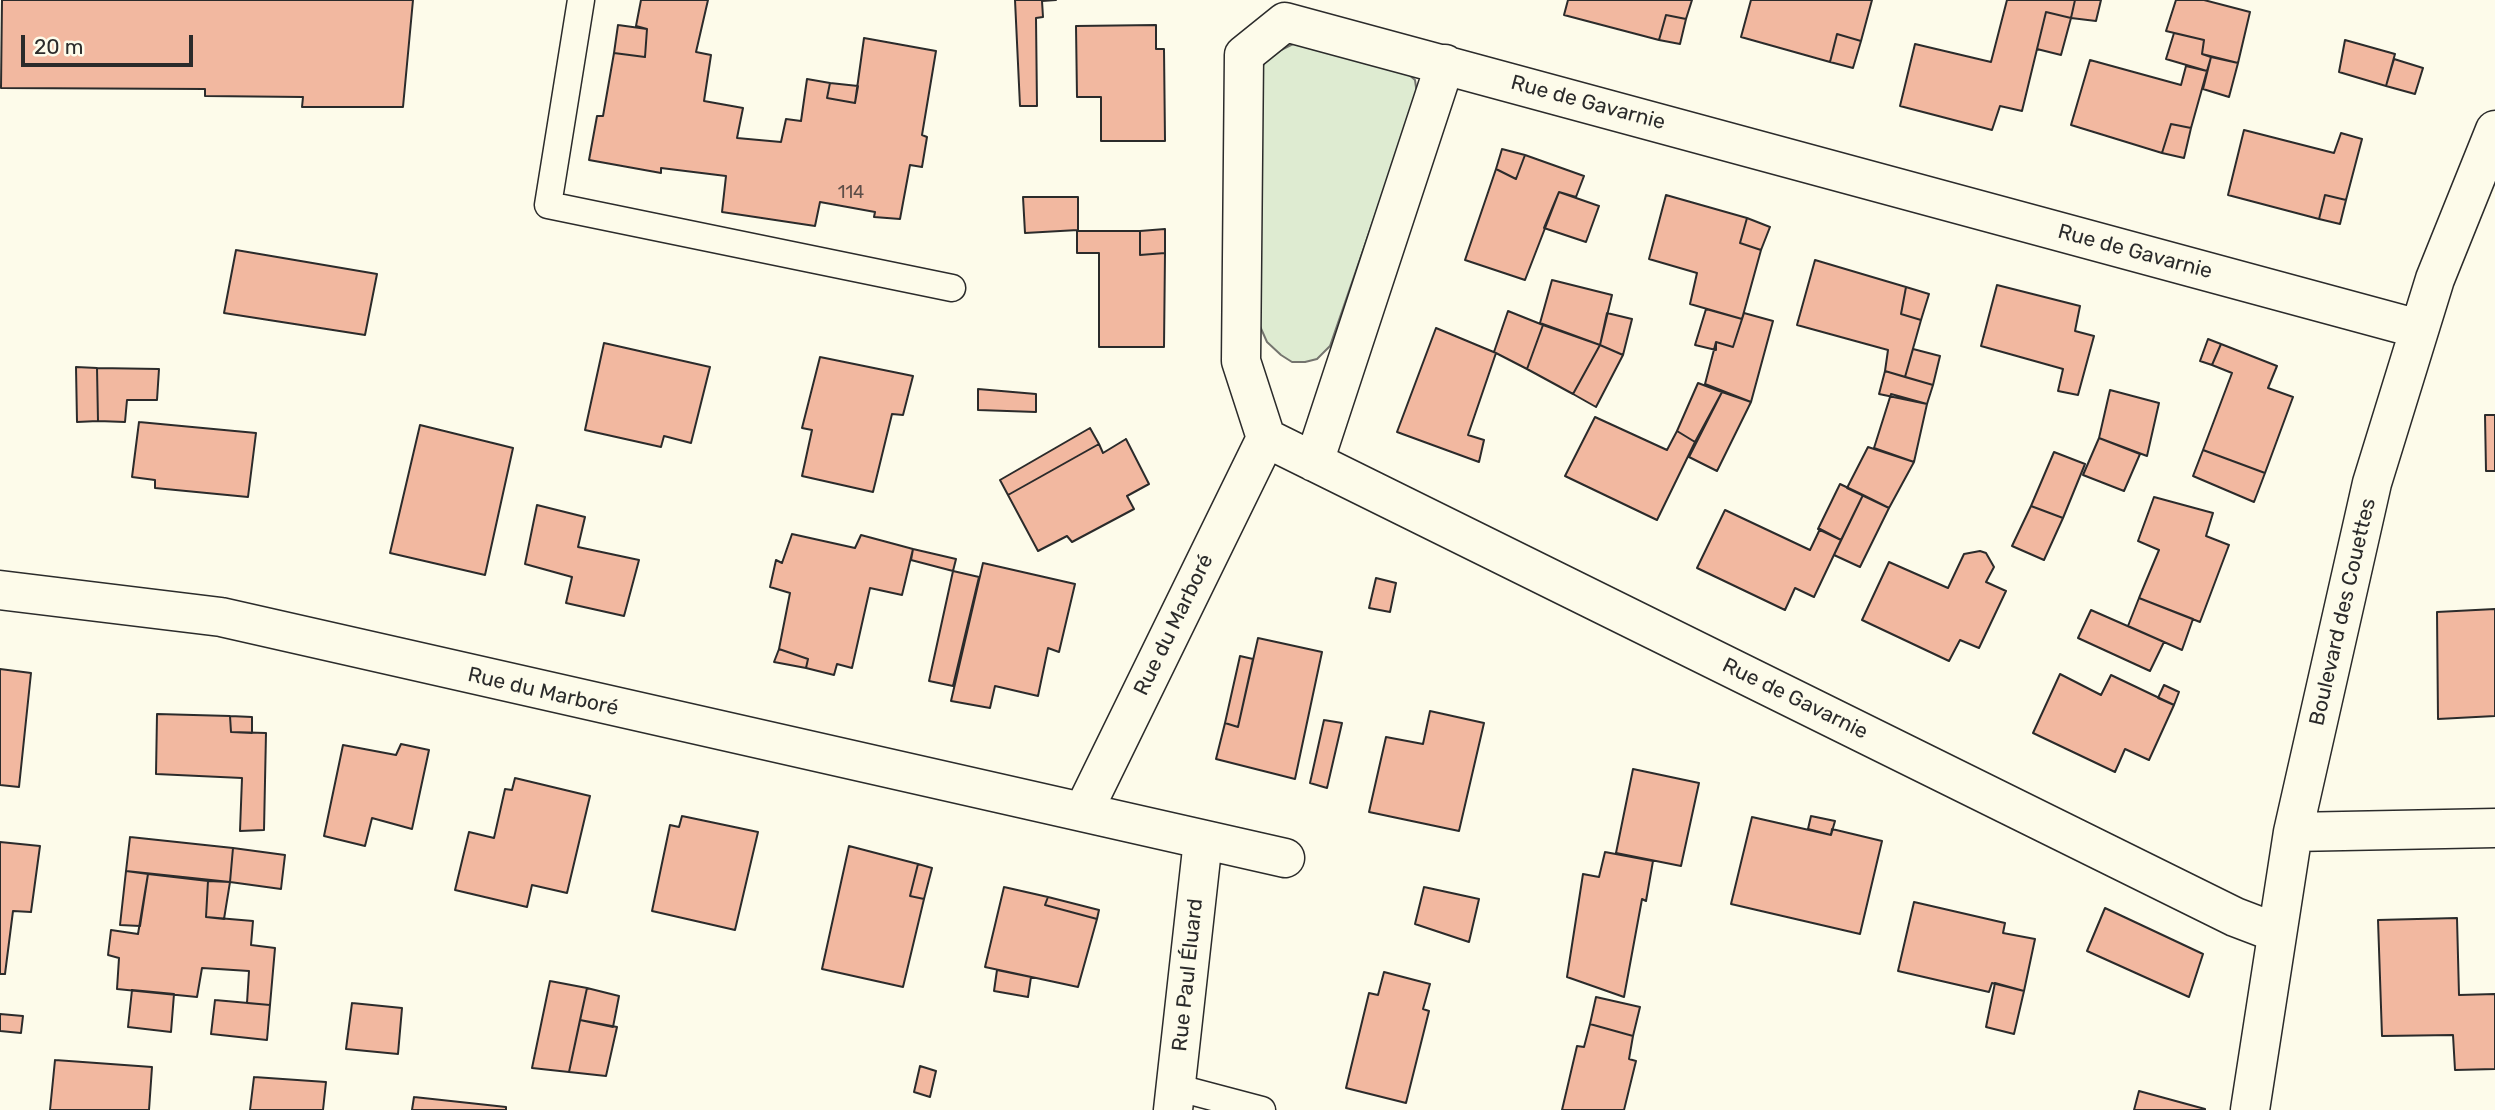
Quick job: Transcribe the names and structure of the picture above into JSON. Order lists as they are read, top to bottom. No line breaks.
{"streets":{"street":["Rue de Gavarnie","Boulevard des Couettes","Rue du Marboré","Rue Paul Éluard"]},"crossings":[["Rue de Gavarnie","Boulevard des Couettes"],["Rue de Gavarnie","Rue du Marboré"],["Rue du Marboré","Rue Paul Éluard"]],"house_numbers":["114"],"scale_bar":"20 m"}
